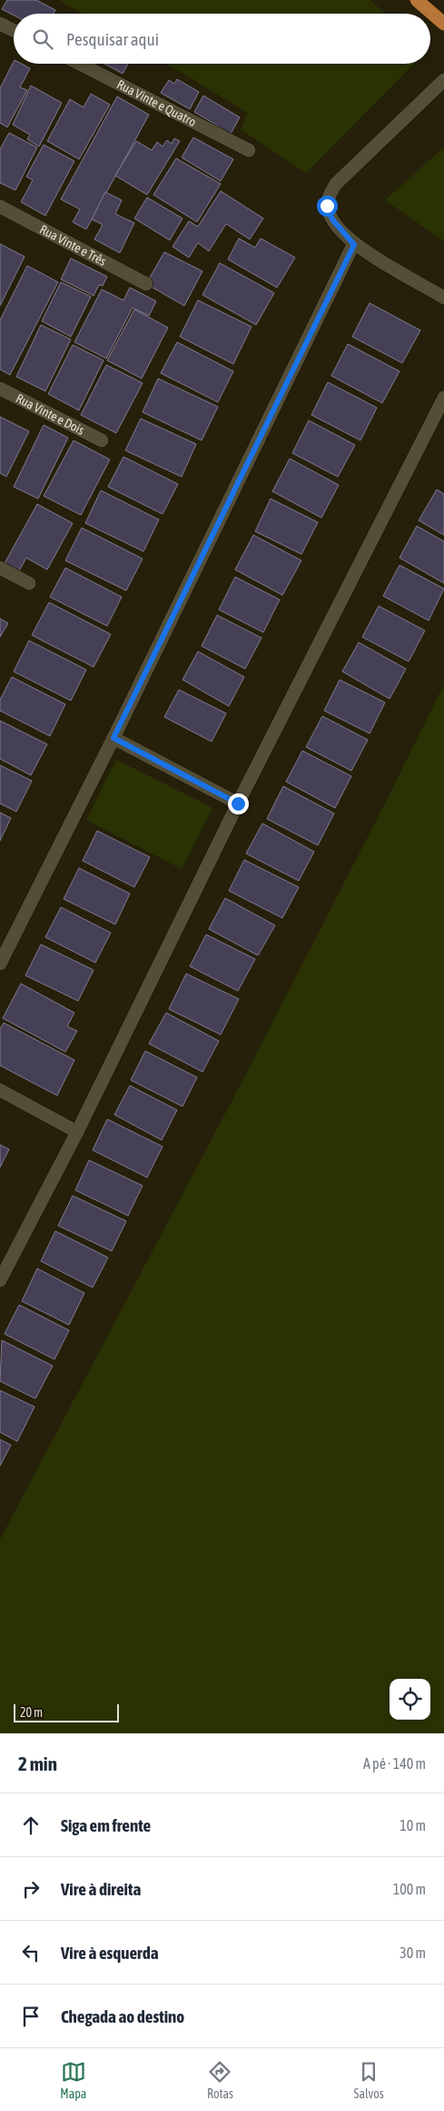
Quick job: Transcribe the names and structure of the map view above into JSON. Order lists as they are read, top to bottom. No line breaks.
{"streets":{"street":["Rua Vinte e Quatro","Rua Vinte e Três","Rua Vinte e Dois"]},"scale_bar":"20 m","page":{"search":"Pesquisar aqui","scale":"20 m","heading":["2 min","A pé · 140 m"],"list":[["Siga em frente","10 m"],["Vire à direita","100 m"],["Vire à esquerda","30 m"],"Chegada ao destino"],"nav":["Mapa","Rotas","Salvos"]}}
